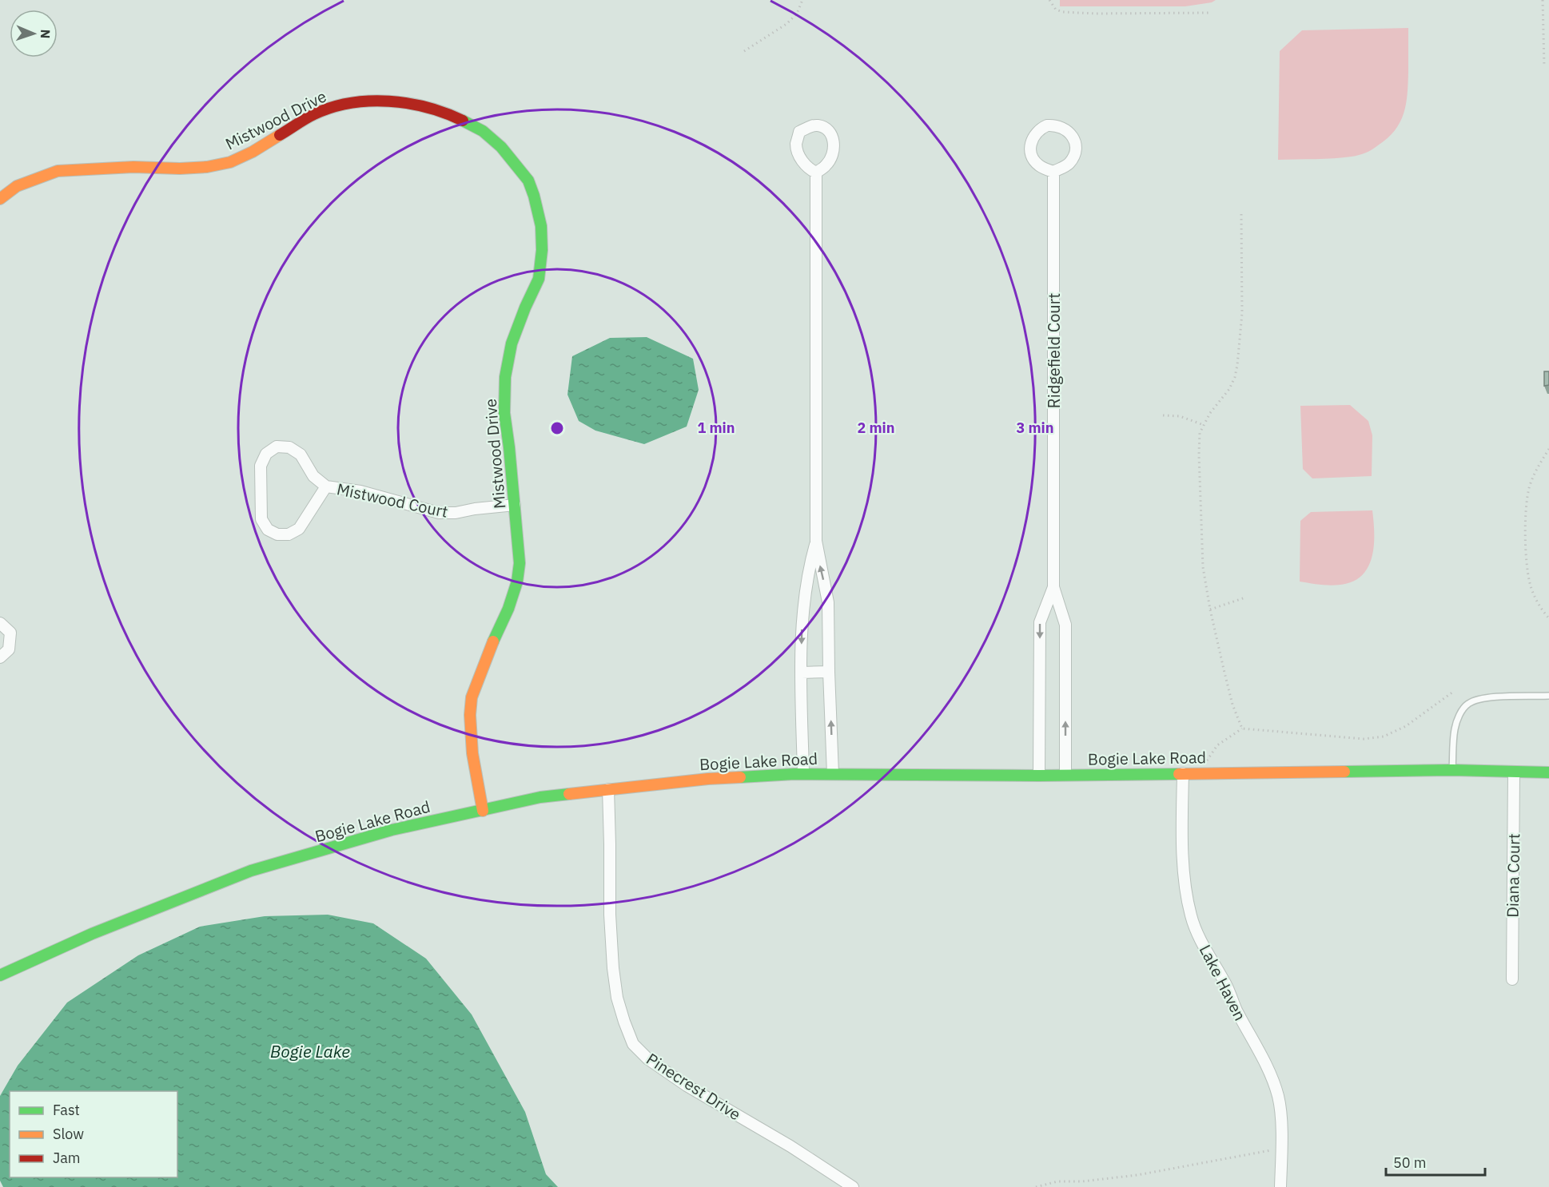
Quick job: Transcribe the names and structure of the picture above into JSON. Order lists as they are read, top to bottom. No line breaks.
{"streets":{"main road":["Mistwood Drive","Bogie Lake Road"],"street":["Ridgefield Court","Mistwood Court","Diana Court","Lake Haven","Pinecrest Drive"]},"crossings":[["Mistwood Drive","Mistwood Court"],["Mistwood Drive","Bogie Lake Road"],["Ridgefield Court","Bogie Lake Road"],["Bogie Lake Road","Diana Court"],["Bogie Lake Road","Lake Haven"],["Bogie Lake Road","Pinecrest Drive"]],"water":["Bogie Lake"],"legend":["Fast","Slow","Jam"],"scale_bar":"50 m","north":"right","rings":["1 min","2 min","3 min"]}
